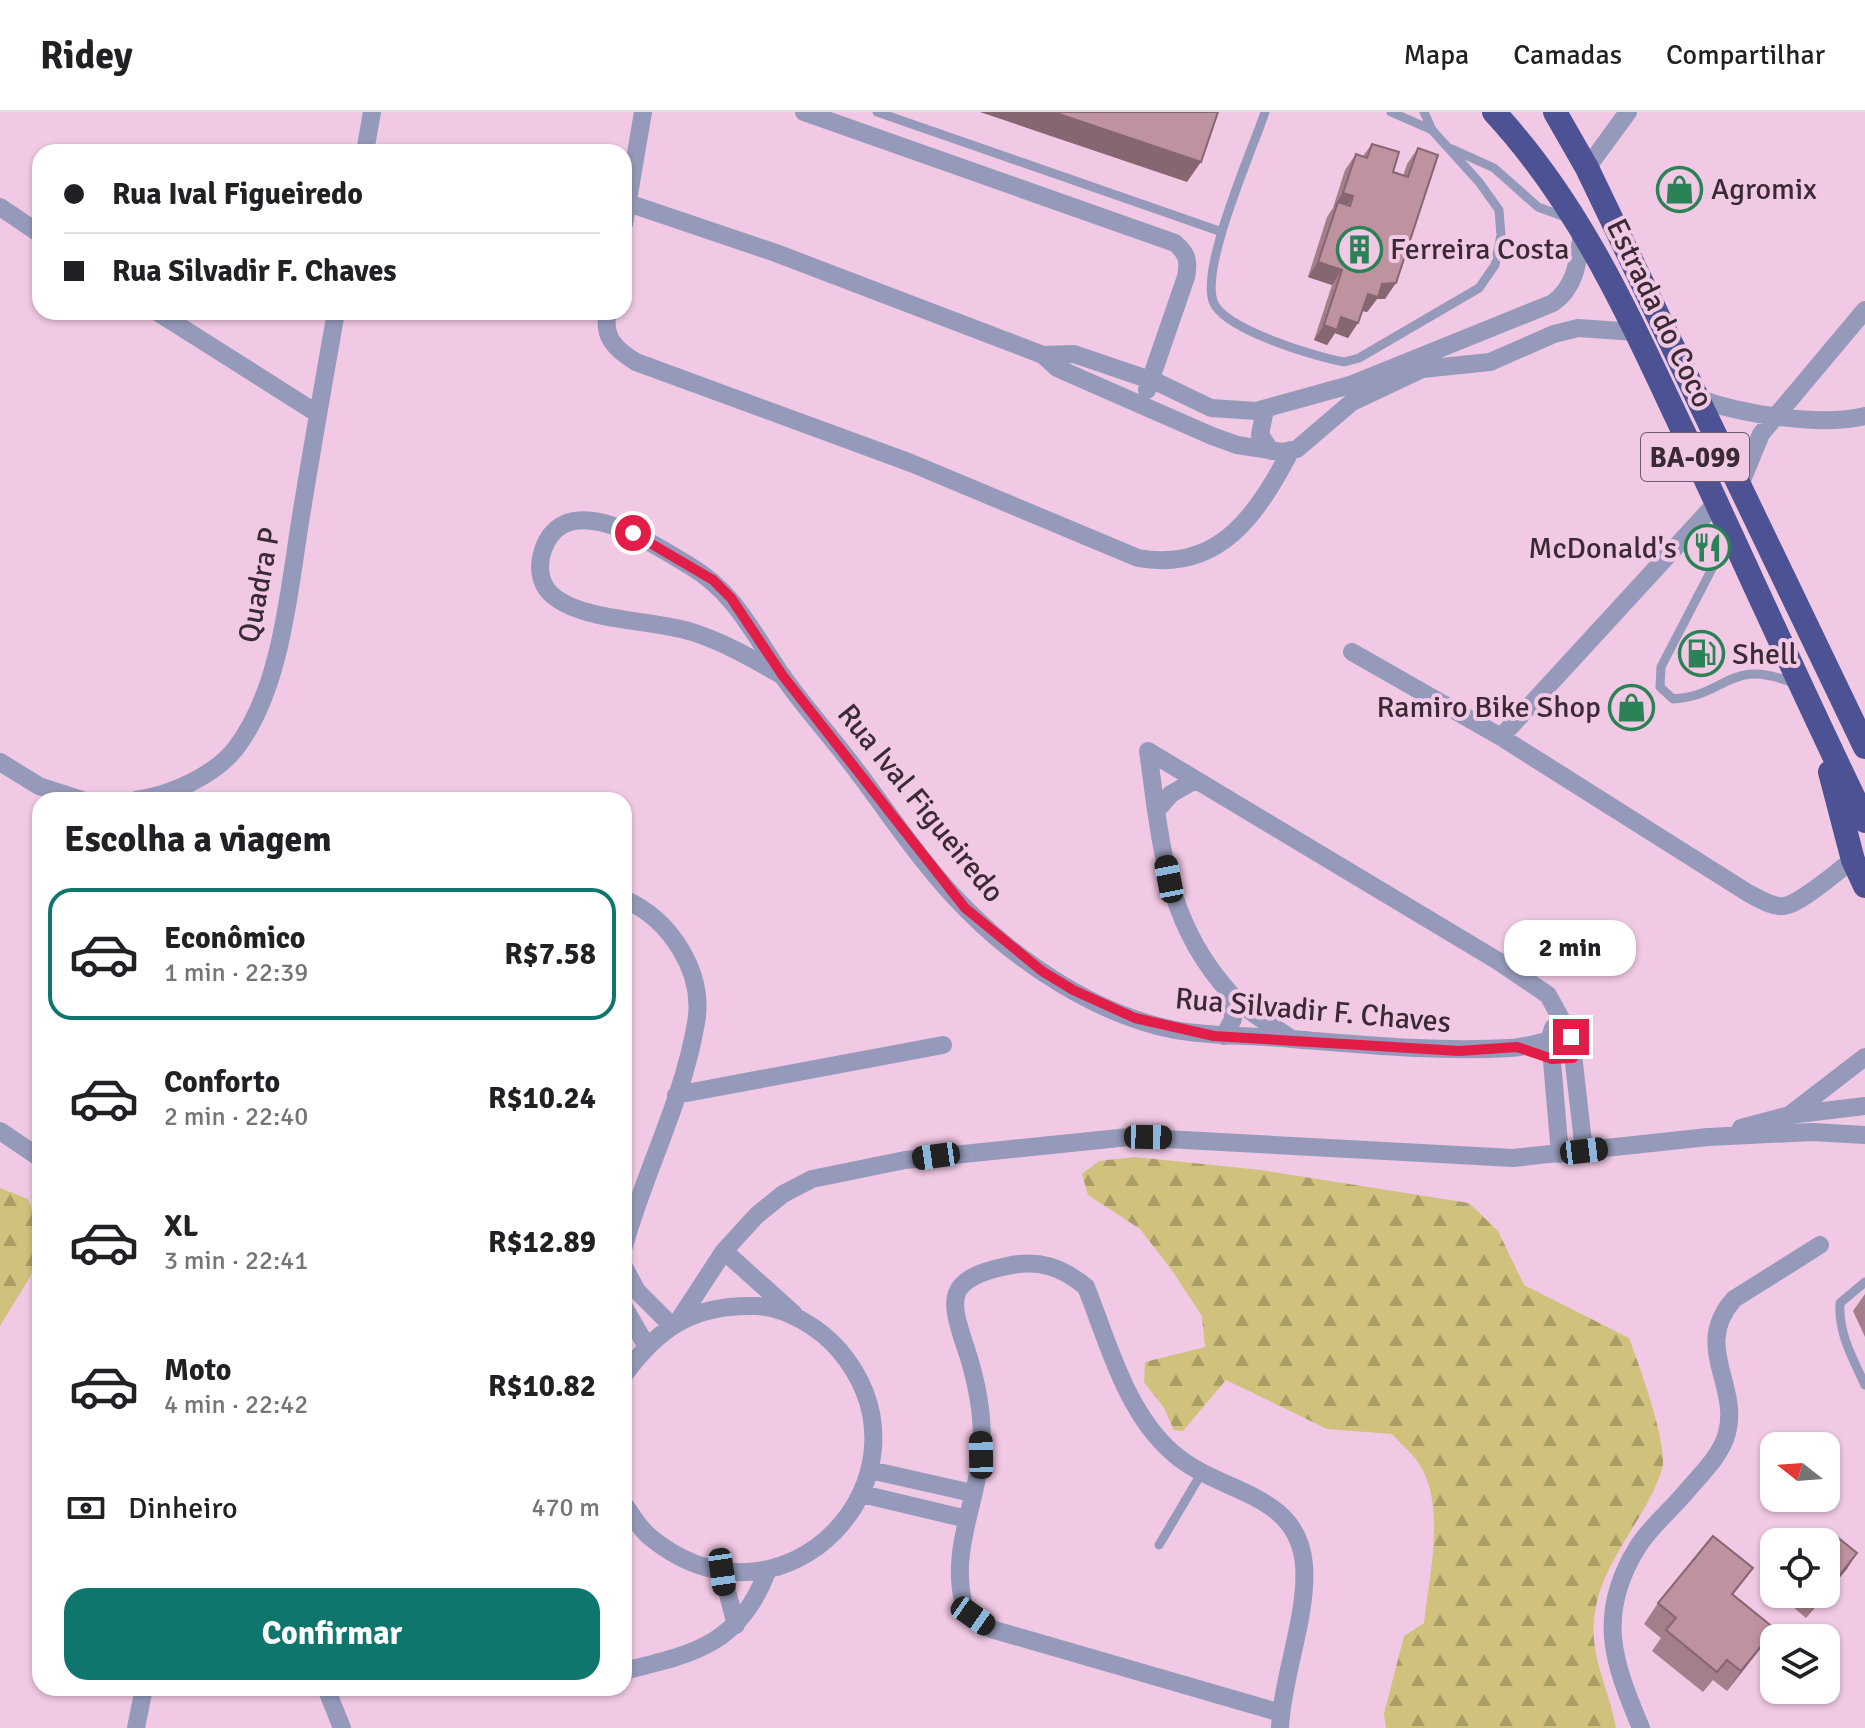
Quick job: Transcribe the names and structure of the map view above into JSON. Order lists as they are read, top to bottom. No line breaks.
{"streets":{"highway":["Estrada do Coco","BA-099"],"street":["Quadra P","Rua Ival Figueiredo","Rua Silvadir F. Chaves"]},"crossings":[["Rua Ival Figueiredo","Rua Silvadir F. Chaves"]],"places":{"shop":["Agromix","Ramiro Bike Shop"],"building":["Ferreira Costa"],"restaurant":["McDonald's"],"fuel station":["Shell"]},"north":"left","page":{"header":"Ridey","nav":["Mapa","Camadas","Compartilhar"],"banner":["Rua Ival Figueiredo","Rua Silvadir F. Chaves"],"heading":"Escolha a viagem","list":[{"name":"Econômico","note":"1 min · 22:39","value":"R$7.58"},{"name":"Conforto","note":"2 min · 22:40","value":"R$10.24"},{"name":"XL","note":"3 min · 22:41","value":"R$12.89"},{"name":"Moto","note":"4 min · 22:42","value":"R$10.82"}],"bubble":"2 min","pay":["Dinheiro","470 m"],"buttons":"Confirmar"}}
